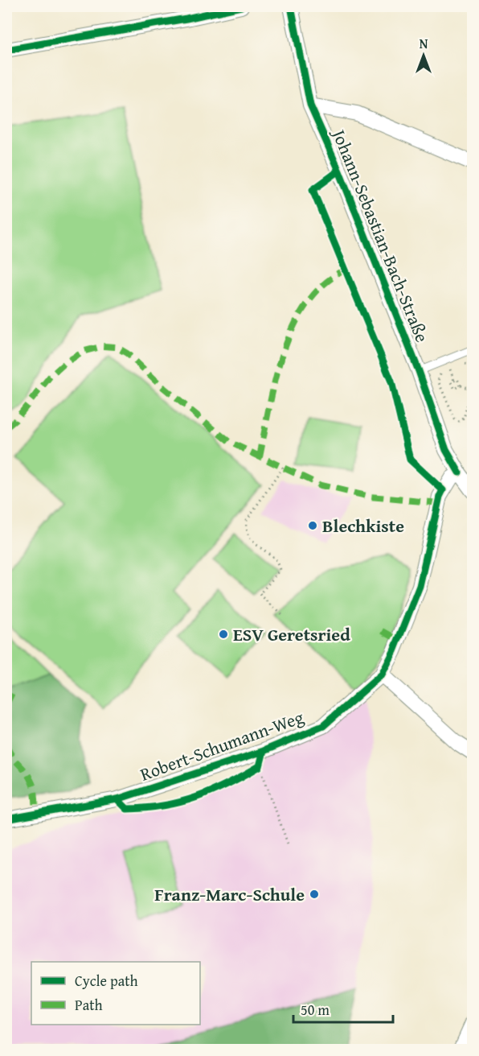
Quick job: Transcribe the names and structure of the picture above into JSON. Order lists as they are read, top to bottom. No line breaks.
{"streets":{"street":["Johann-Sebastian-Bach-Straße","Robert-Schumann-Weg"]},"crossings":[["Johann-Sebastian-Bach-Straße","Robert-Schumann-Weg"]],"places":["Blechkiste","ESV Geretsried","Franz-Marc-Schule"],"legend":["Cycle path","Path"],"scale_bar":"50 m","north":"top"}
